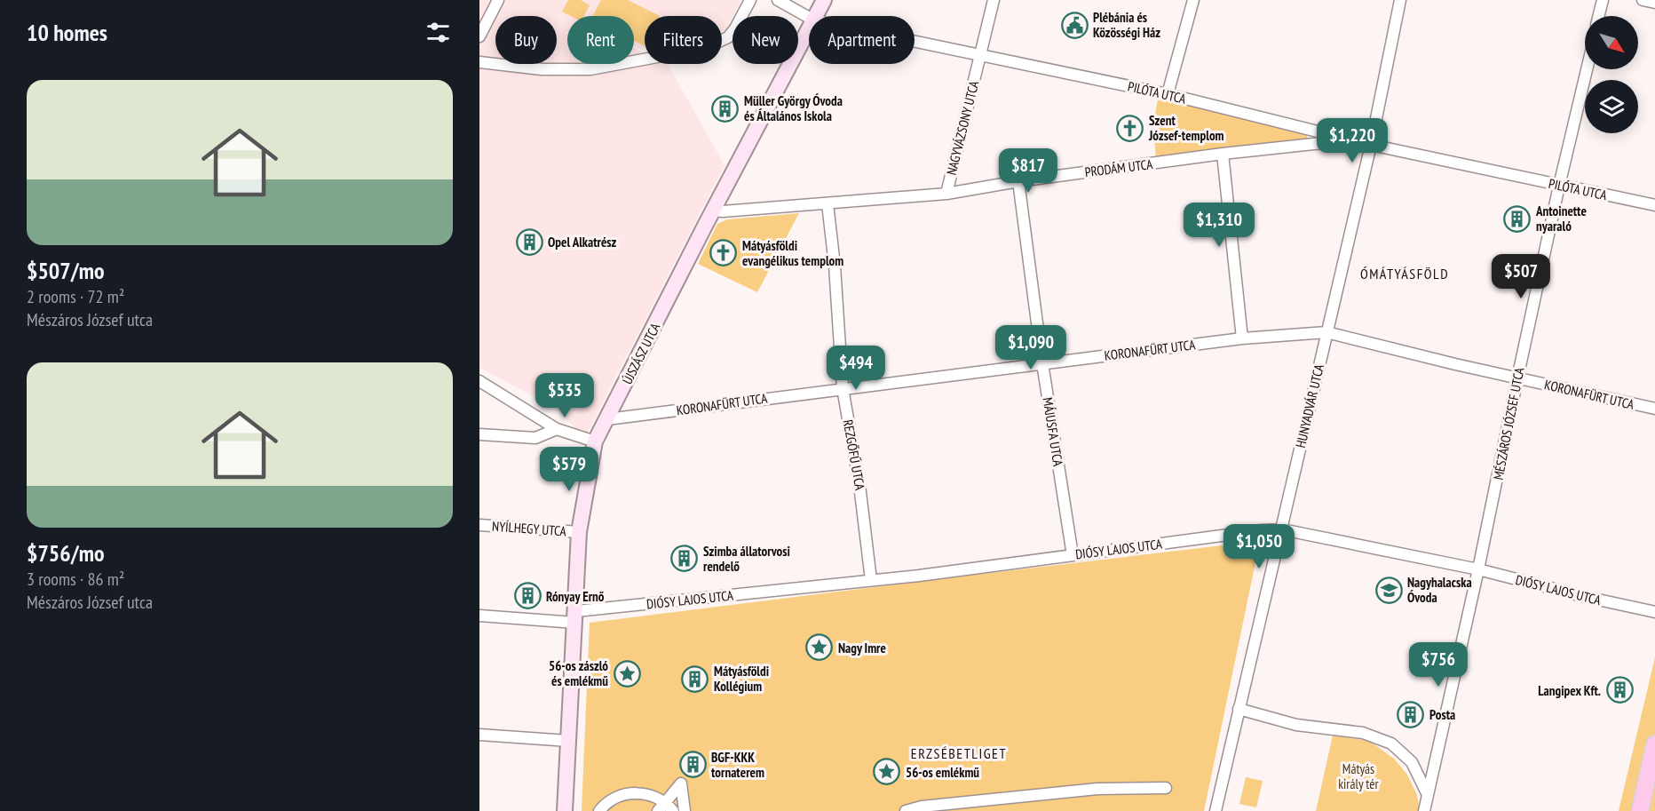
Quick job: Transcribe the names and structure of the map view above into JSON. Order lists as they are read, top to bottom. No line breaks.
{"streets":{"street":["PILÓTA UTCA","NAGYVÁZSONY UTCA","PRODÁM UTCA","KORONAFÜRT UTCA","ÚJSZÁSZ UTCA","HUNYADVÁR UTCA","MÉSZÁROS JÓZSEF UTCA","MÁJUSFA UTCA","REZGŐFŰ UTCA","NYÍLHEGY UTCA","DIÓSY LAJOS UTCA"]},"crossings":[["PILÓTA UTCA","NAGYVÁZSONY UTCA"],["PILÓTA UTCA","PRODÁM UTCA"],["PILÓTA UTCA","HUNYADVÁR UTCA"],["PILÓTA UTCA","MÉSZÁROS JÓZSEF UTCA"],["NAGYVÁZSONY UTCA","PRODÁM UTCA"],["PRODÁM UTCA","ÚJSZÁSZ UTCA"],["PRODÁM UTCA","MÁJUSFA UTCA"],["PRODÁM UTCA","REZGŐFŰ UTCA"],["KORONAFÜRT UTCA","ÚJSZÁSZ UTCA"],["KORONAFÜRT UTCA","HUNYADVÁR UTCA"],["KORONAFÜRT UTCA","MÉSZÁROS JÓZSEF UTCA"],["KORONAFÜRT UTCA","MÁJUSFA UTCA"],["KORONAFÜRT UTCA","REZGŐFŰ UTCA"],["ÚJSZÁSZ UTCA","NYÍLHEGY UTCA"],["ÚJSZÁSZ UTCA","DIÓSY LAJOS UTCA"],["HUNYADVÁR UTCA","DIÓSY LAJOS UTCA"],["MÉSZÁROS JÓZSEF UTCA","DIÓSY LAJOS UTCA"],["MÁJUSFA UTCA","DIÓSY LAJOS UTCA"],["REZGŐFŰ UTCA","DIÓSY LAJOS UTCA"]],"districts":["ÓMÁTYÁSFÖLD","ERZSÉBETLIGET"],"parks":["Mátyás király tér"],"places":{"public building":["Plébánia és Közösségi Ház"],"building":["Müller György Óvoda és Általános Iskola","Antoinette nyaraló","Opel Alkatrész","Szimba állatorvosi rendelő","Rónyay Ernő","Mátyásföldi Kollégium","Langipex Kft.","Posta","BGF-KKK tornaterem"],"church":["Szent József-templom","Mátyásföldi evangélikus templom"],"school or university":["Nagyhalacska Óvoda"],"place":["Nagy Imre","56-os zászló és emlékmű","56-os emlékmű"]},"north":"bottom right","page":{"heading":"10 homes","chip":["Buy","Rent","Filters","New","Apartment"],"list":[{"name":"$507/mo","note":"2 rooms · 72 m² · Mészáros József utca"},{"name":"$756/mo","note":"3 rooms · 86 m² · Mészáros József utca"}],"price":["$1,220","$817","$1,310","$507","$1,090","$494","$535","$579","$1,050","$756"]}}
